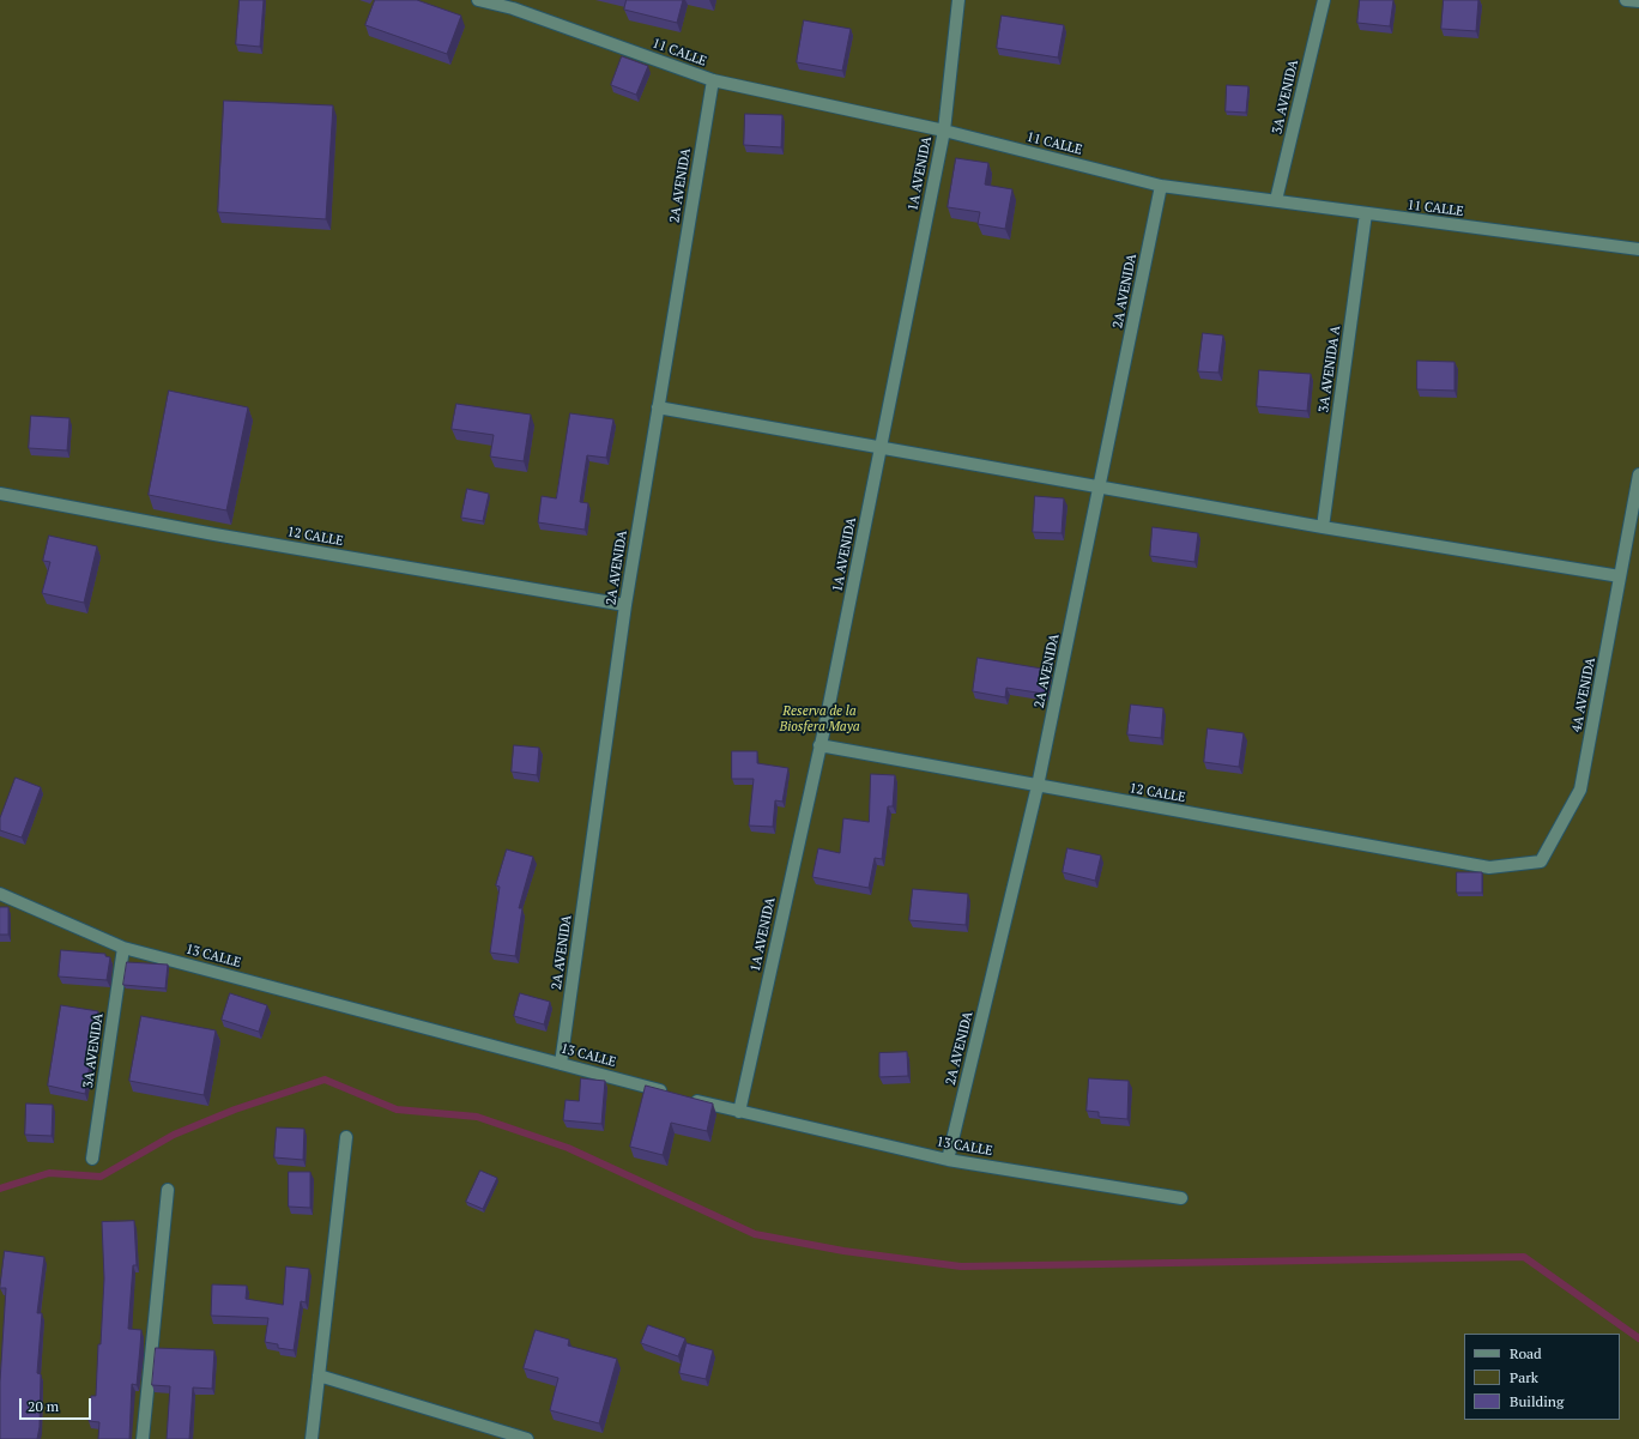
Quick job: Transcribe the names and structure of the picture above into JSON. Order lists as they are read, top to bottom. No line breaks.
{"streets":{"street":["11 CALLE","3A AVENIDA","1A AVENIDA","2A AVENIDA","3A AVENIDA A","12 CALLE","4A AVENIDA","13 CALLE"]},"crossings":[["11 CALLE","3A AVENIDA"],["11 CALLE","1A AVENIDA"],["11 CALLE","2A AVENIDA"],["11 CALLE","3A AVENIDA A"],["3A AVENIDA","13 CALLE"],["1A AVENIDA","12 CALLE"],["1A AVENIDA","13 CALLE"],["2A AVENIDA","12 CALLE"],["2A AVENIDA","13 CALLE"],["12 CALLE","4A AVENIDA"]],"parks":["Reserva de la Biosfera Maya"],"legend":["Road","Park","Building"],"scale_bar":"20 m"}
